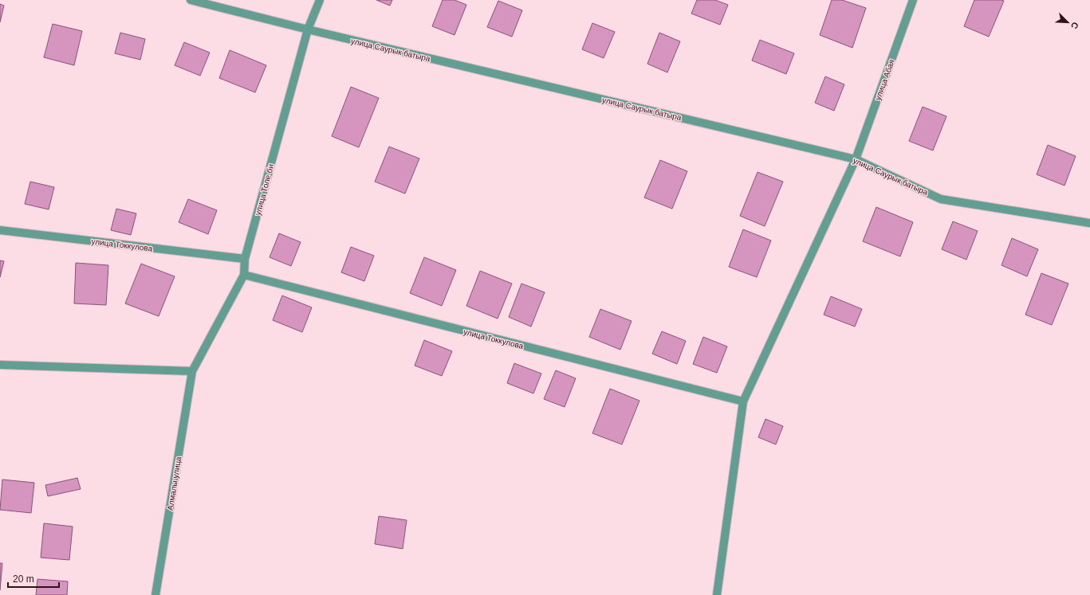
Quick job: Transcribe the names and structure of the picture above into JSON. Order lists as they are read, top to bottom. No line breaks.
{"streets":{"street":["улица Саурык батыра","улица Абая","улица Толе би","улица Токкулова","Алмалы улица"]},"crossings":[["улица Саурык батыра","улица Абая"],["улица Саурык батыра","улица Толе би"],["улица Абая","улица Токкулова"],["улица Толе би","улица Токкулова"],["улица Толе би","Алмалы улица"]],"scale_bar":"20 m","north":"bottom right"}
